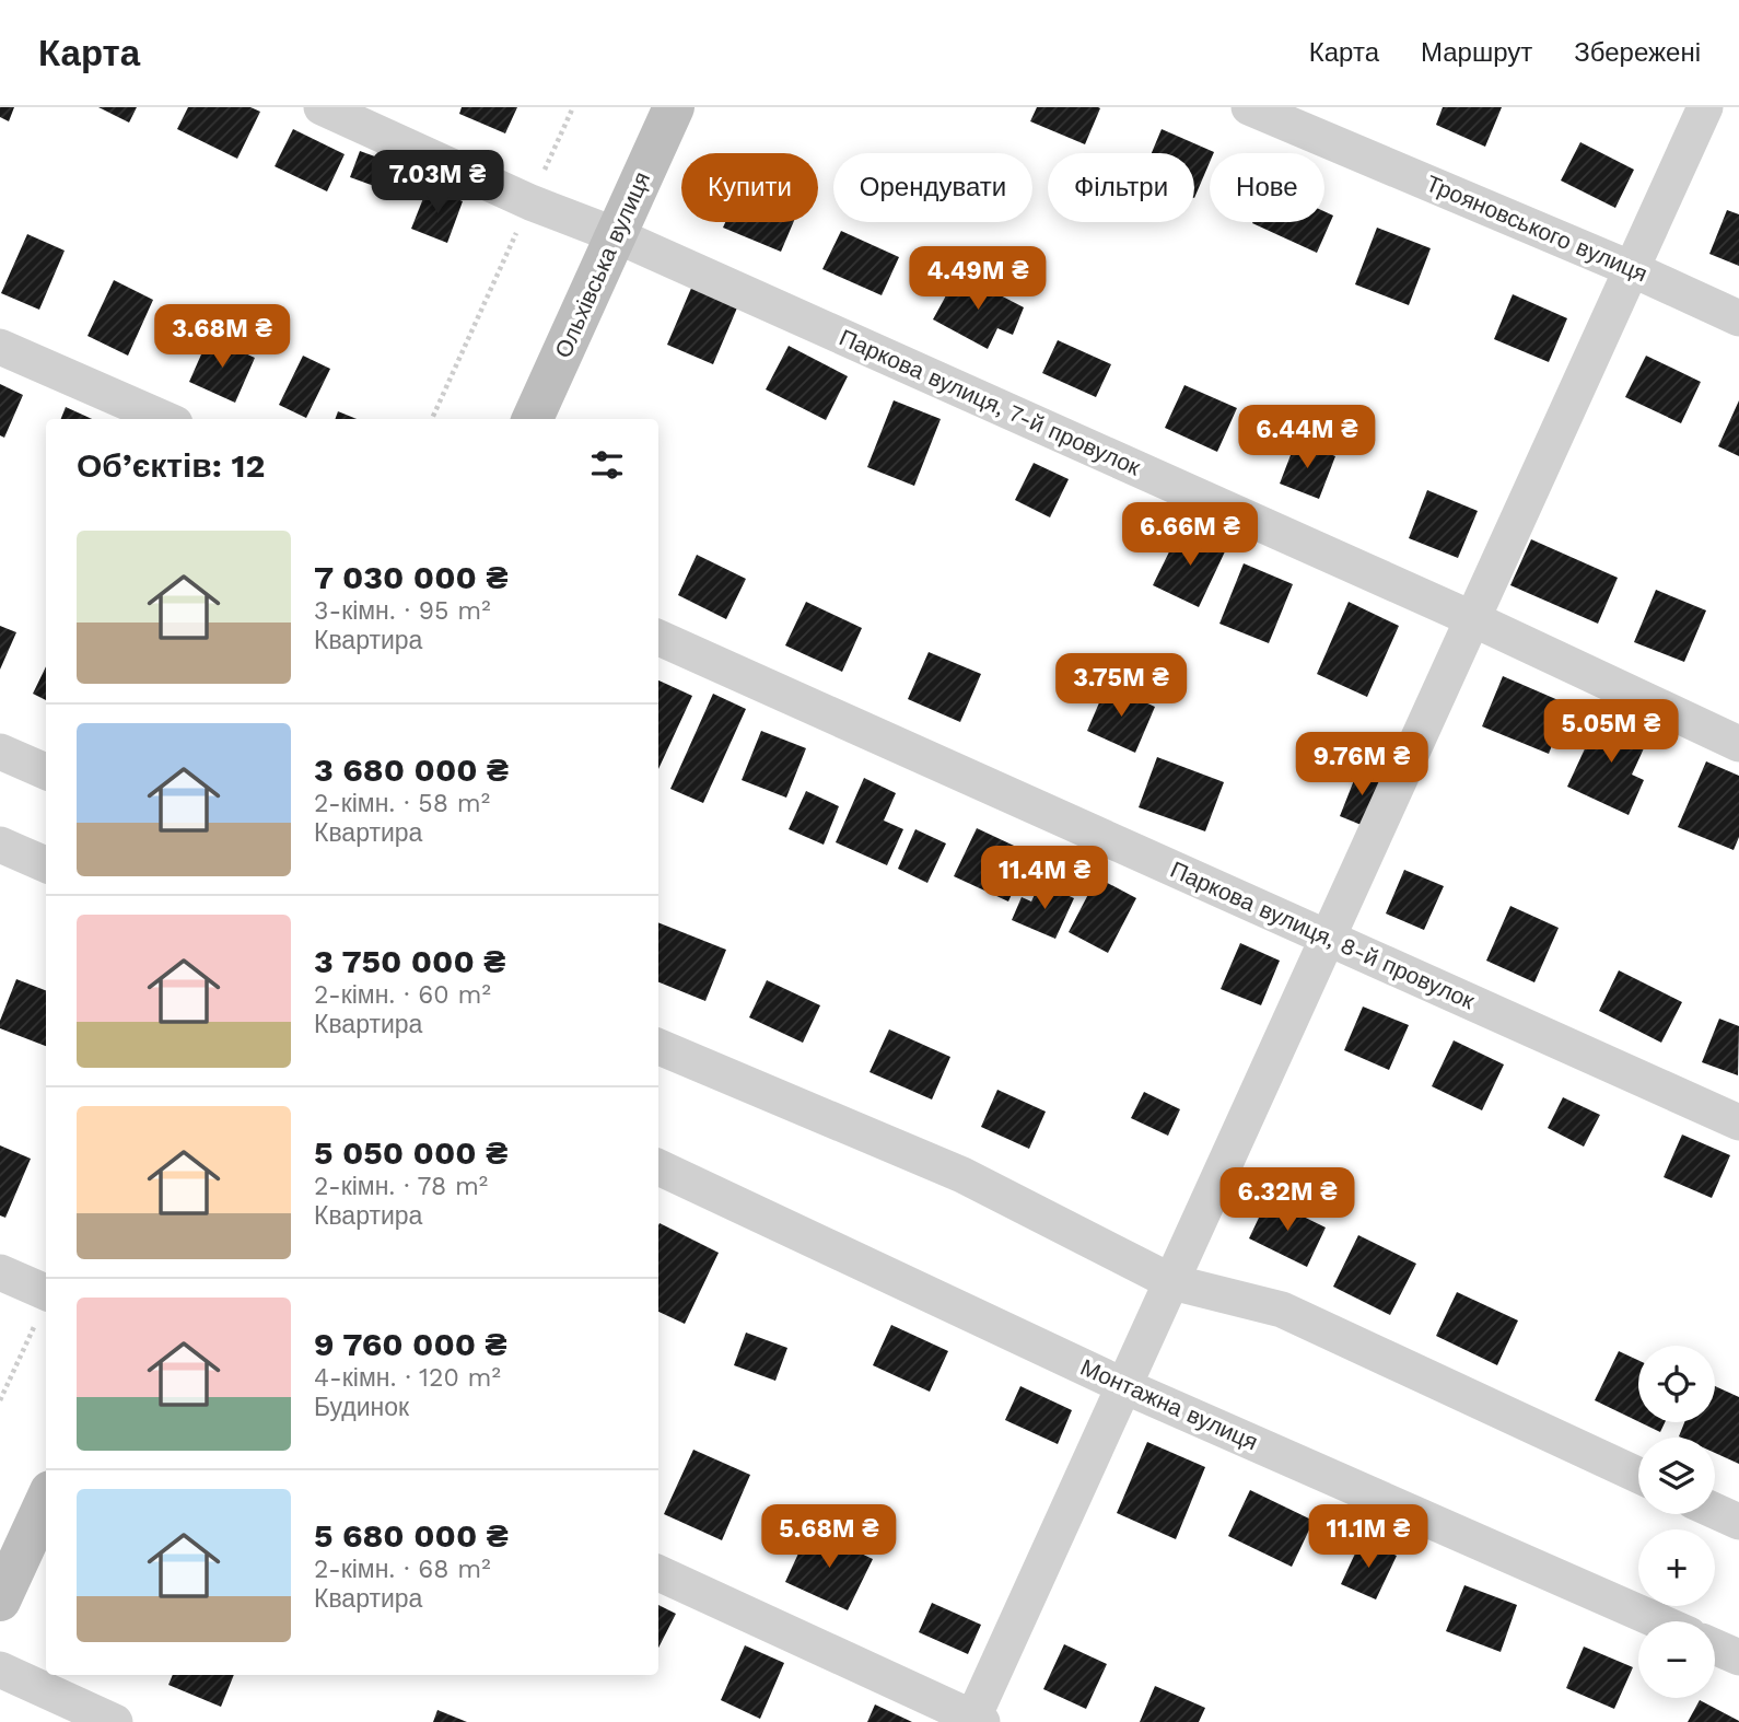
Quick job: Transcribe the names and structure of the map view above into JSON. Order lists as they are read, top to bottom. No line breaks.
{"streets":{"street":["Трояновського вулиця","Ольхівська вулиця","Паркова вулиця, 7-й провулок","Паркова вулиця, 8-й провулок","Монтажна вулиця"]},"crossings":[["Ольхівська вулиця","Паркова вулиця, 7-й провулок"]],"page":{"header":"Карта","nav":["Карта","Маршрут","Збережені"],"price":["7.03M ₴","4.49M ₴","3.68M ₴","6.44M ₴","6.66M ₴","3.75M ₴","5.05M ₴","9.76M ₴","11.4M ₴","6.32M ₴","5.68M ₴","11.1M ₴"],"chip":["Купити","Орендувати","Фільтри","Нове"],"heading":"Об’єктів: 12","list":[{"name":"7 030 000 ₴","note":"3-кімн. · 95 m² · Квартира"},{"name":"3 680 000 ₴","note":"2-кімн. · 58 m² · Квартира"},{"name":"3 750 000 ₴","note":"2-кімн. · 60 m² · Квартира"},{"name":"5 050 000 ₴","note":"2-кімн. · 78 m² · Квартира"},{"name":"9 760 000 ₴","note":"4-кімн. · 120 m² · Будинок"},{"name":"5 680 000 ₴","note":"2-кімн. · 68 m² · Квартира"}],"map_buttons":["+","−"]}}
